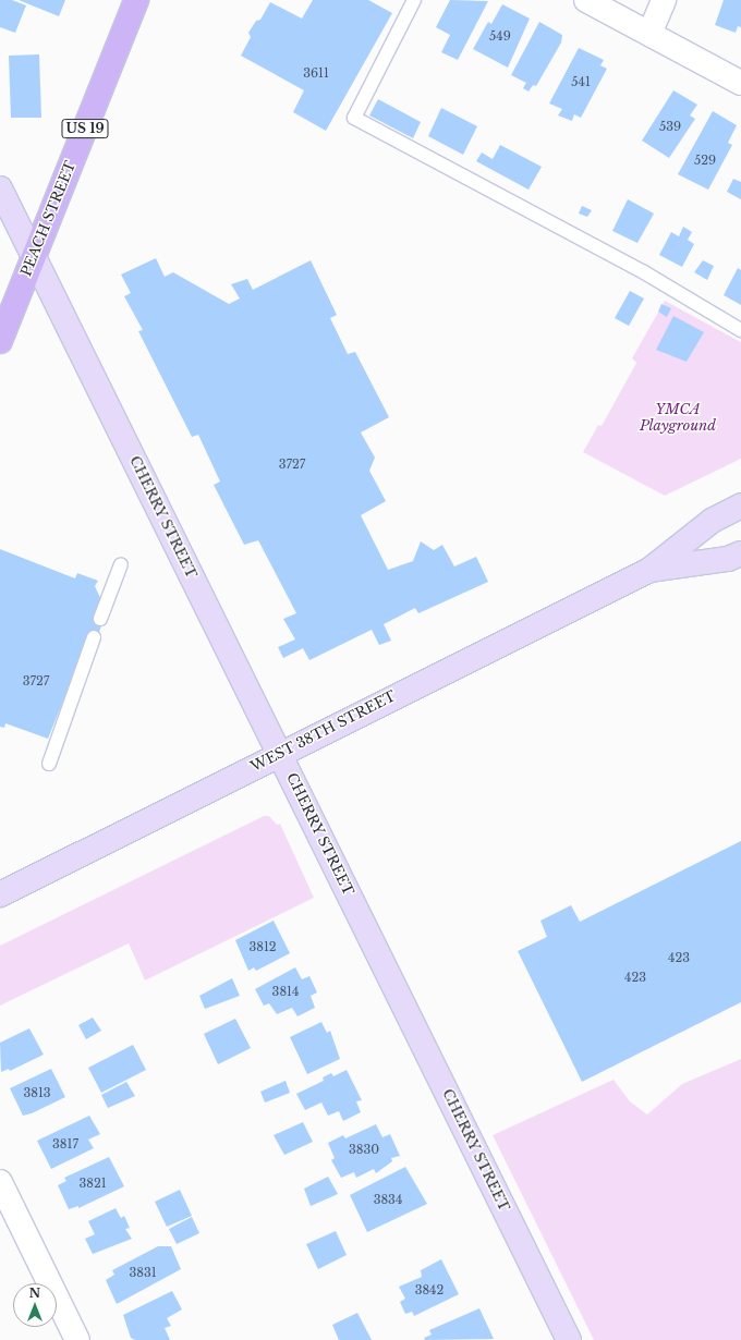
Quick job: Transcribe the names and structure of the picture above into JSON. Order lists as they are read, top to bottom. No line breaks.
{"streets":{"main road":["US 19","PEACH STREET"],"street":["CHERRY STREET","WEST 38TH STREET"]},"crossings":[["PEACH STREET","CHERRY STREET"],["CHERRY STREET","WEST 38TH STREET"]],"parks":["YMCA Playground"],"house_numbers":["549","3611","541","539","529","3727","3727","3812","423","423","3814","3813","3817","3830","3821","3834","3831","3842"],"north":"top"}
